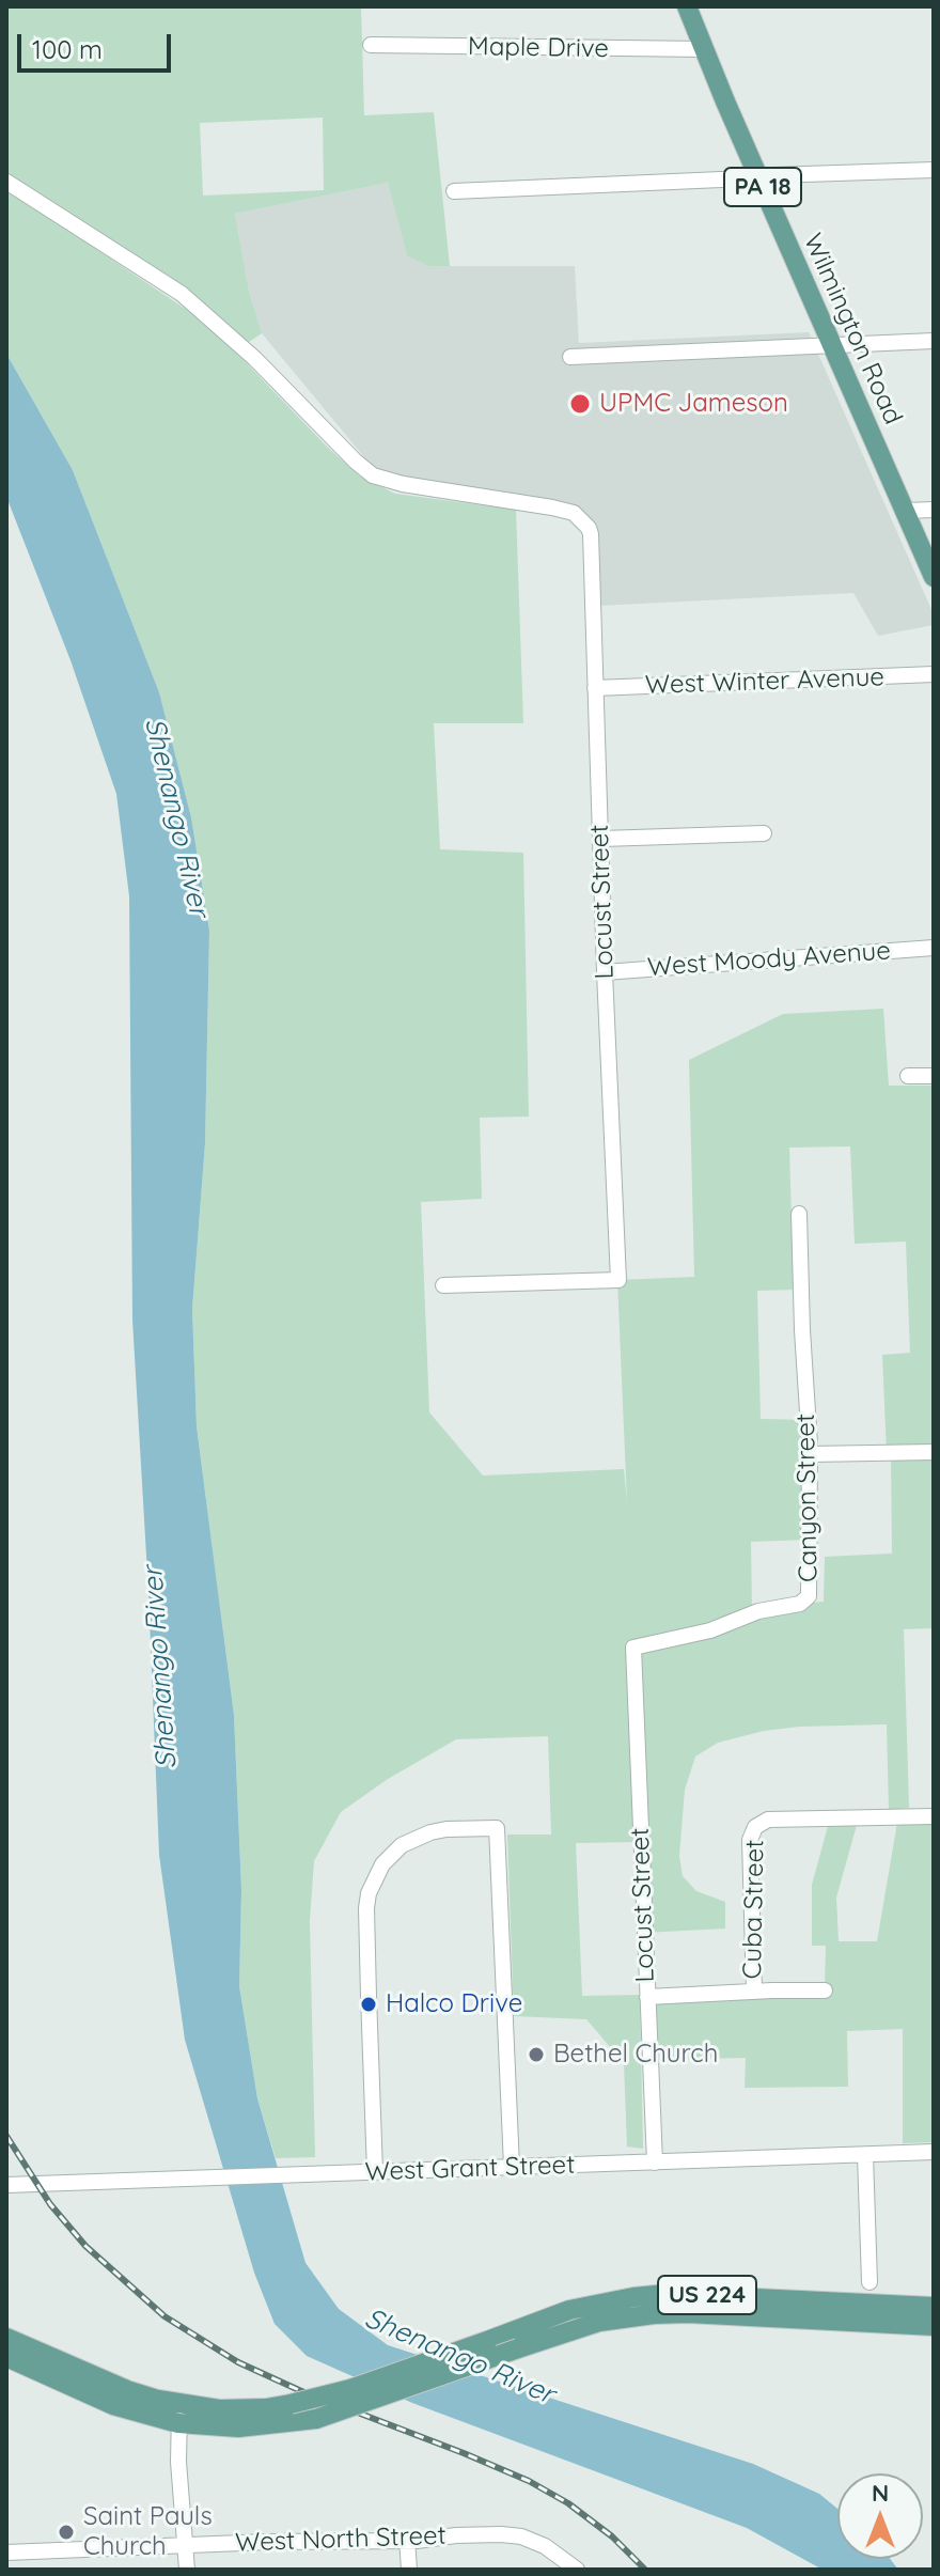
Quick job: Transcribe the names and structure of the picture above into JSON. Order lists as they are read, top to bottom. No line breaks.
{"streets":{"main road":["PA 18","Wilmington Road","US 224"],"street":["Maple Drive","West Winter Avenue","Locust Street","West Moody Avenue","Canyon Street","Cuba Street","West Grant Street","West North Street"]},"crossings":[["Maple Drive","Wilmington Road"],["West Winter Avenue","Locust Street"],["Locust Street","West Moody Avenue"],["Locust Street","Canyon Street"],["Locust Street","West Grant Street"]],"water":["Shenango River"],"places":["UPMC Jameson","Halco Drive","Bethel Church","Saint Pauls Church"],"scale_bar":"100 m","north":"top"}
